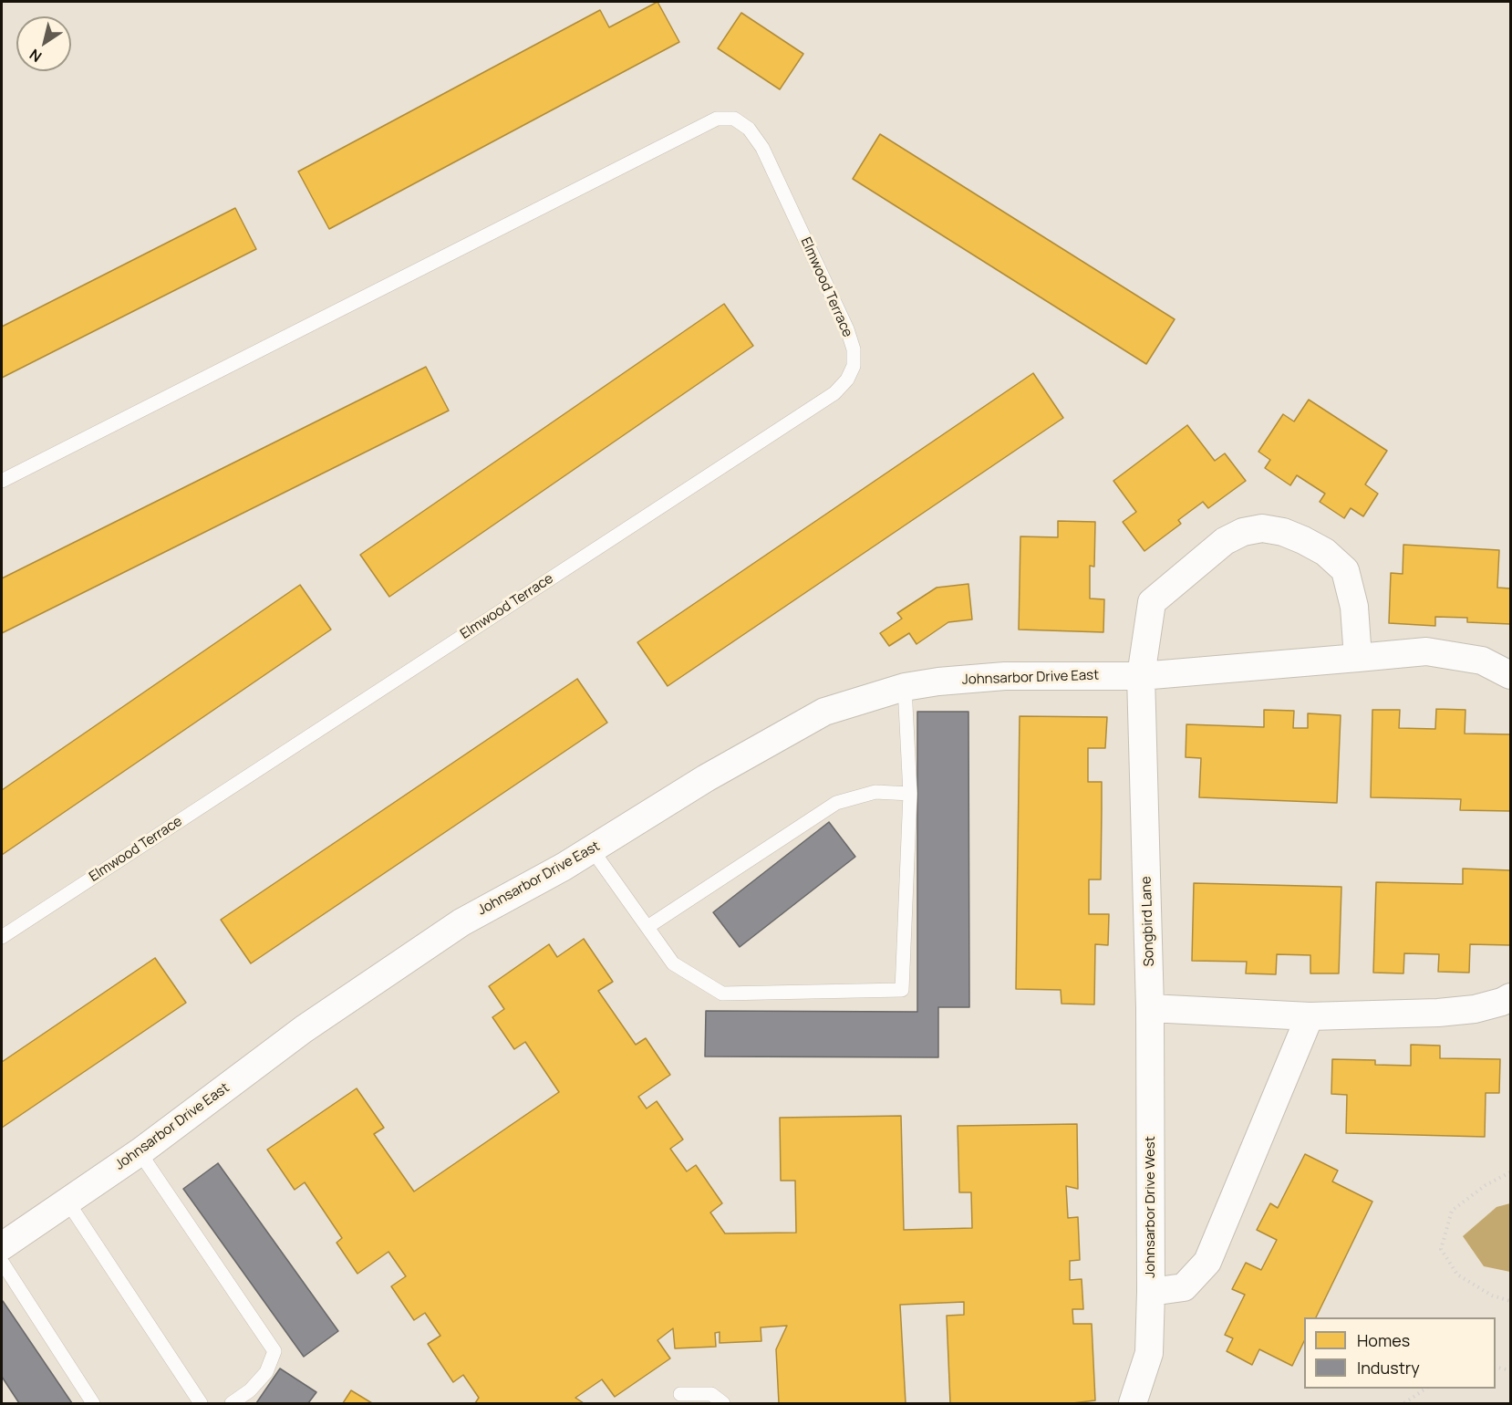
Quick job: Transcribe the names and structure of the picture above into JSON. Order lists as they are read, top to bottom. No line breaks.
{"streets":{"street":["Johnsarbor Drive East","Songbird Lane","Johnsarbor Drive West"],"lane":["Elmwood Terrace"]},"crossings":[["Johnsarbor Drive East","Songbird Lane"],["Songbird Lane","Johnsarbor Drive West"]],"legend":["Homes","Industry"],"north":"bottom left"}
